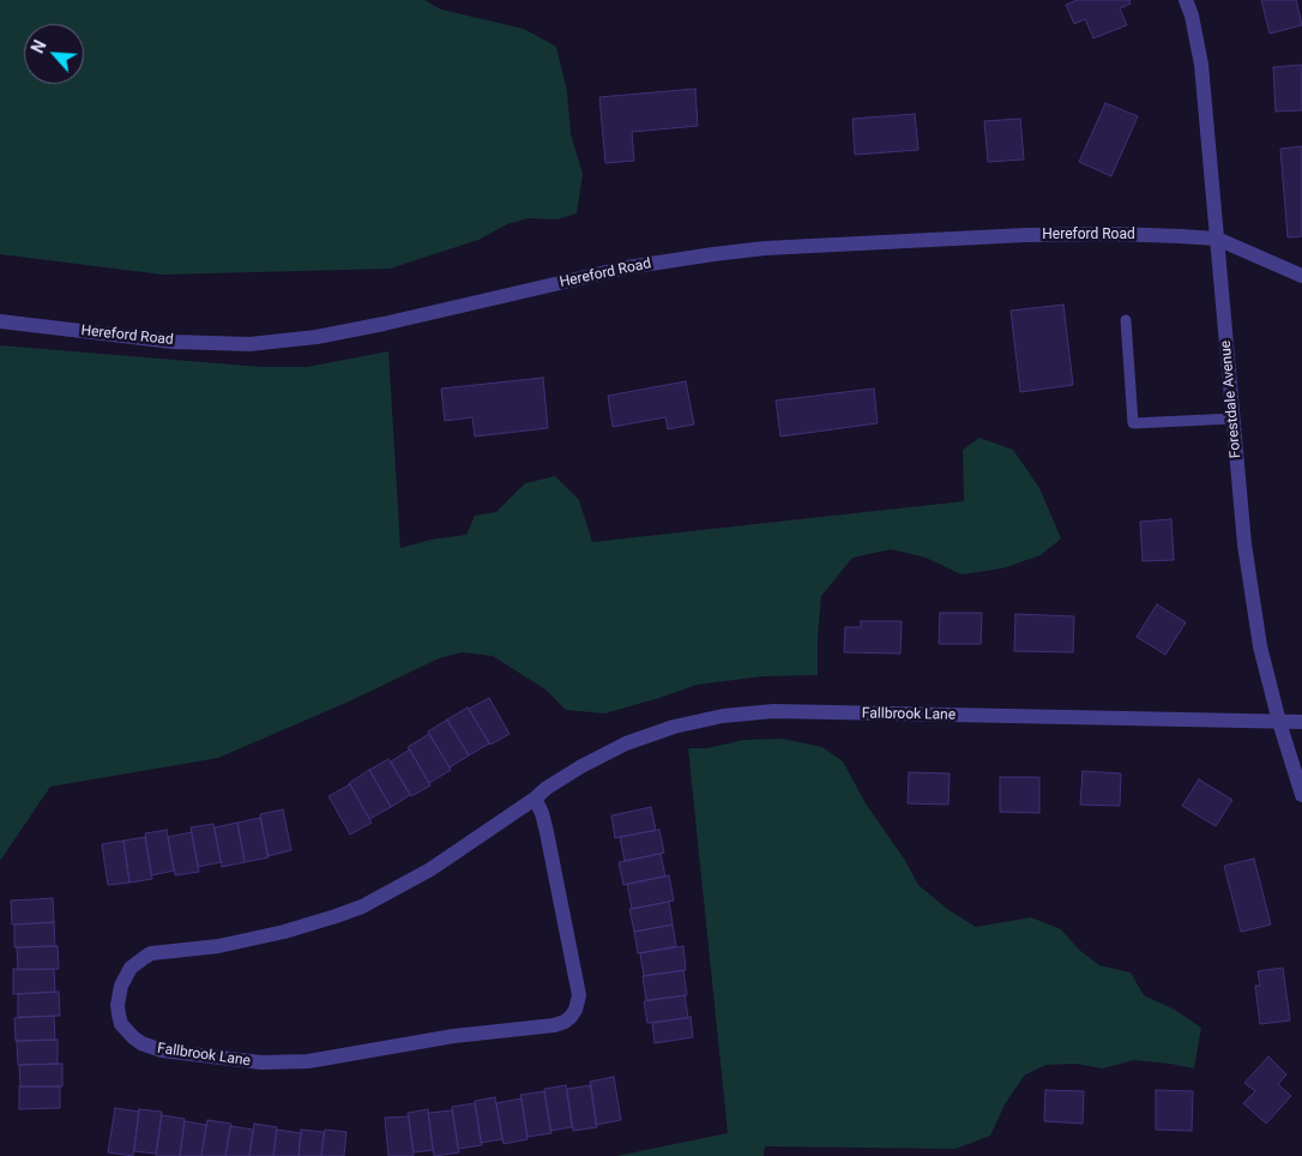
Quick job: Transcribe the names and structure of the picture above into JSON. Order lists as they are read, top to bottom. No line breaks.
{"streets":{"street":["Hereford Road","Forestdale Avenue","Fallbrook Lane"]},"crossings":[["Hereford Road","Forestdale Avenue"],["Forestdale Avenue","Fallbrook Lane"]],"north":"top left"}
